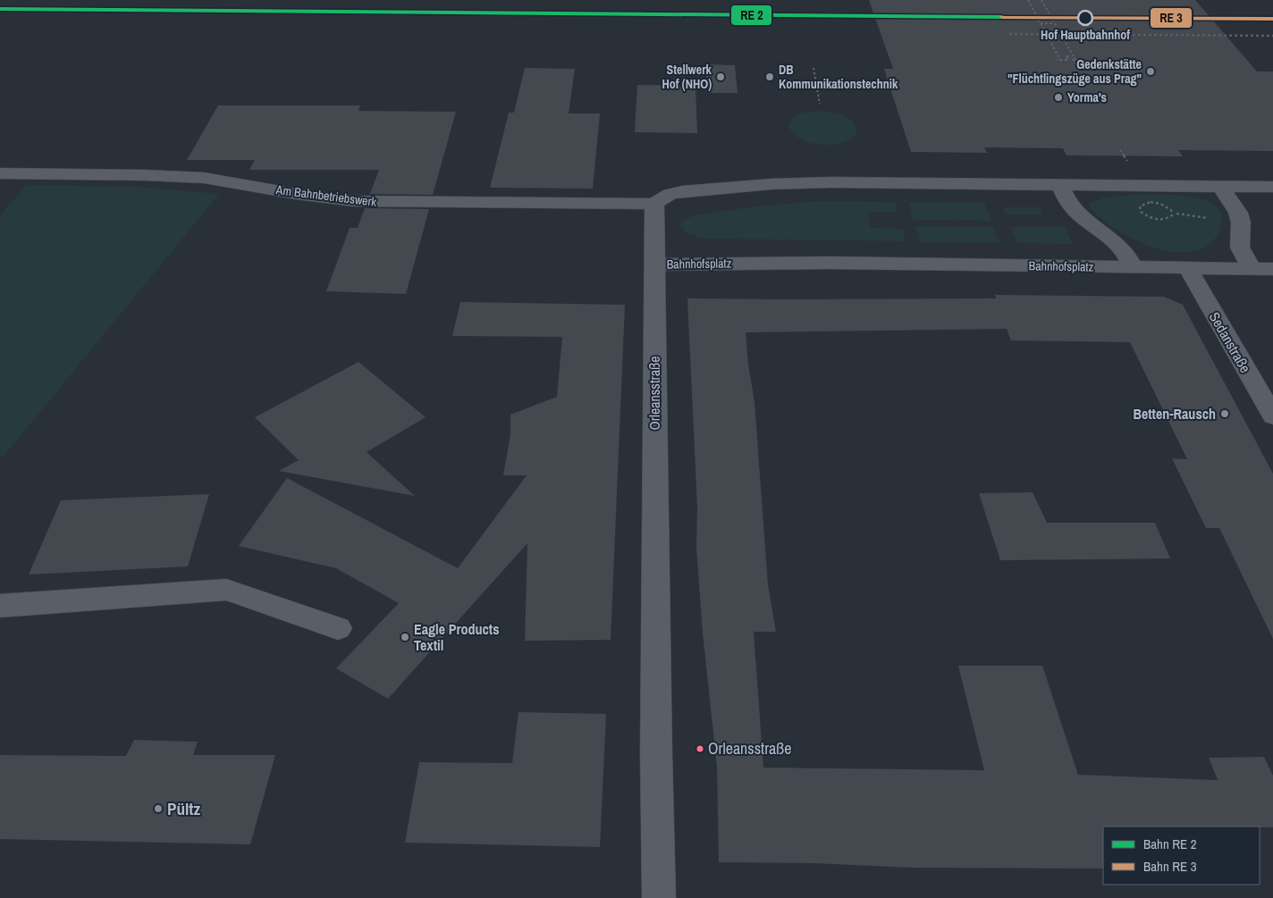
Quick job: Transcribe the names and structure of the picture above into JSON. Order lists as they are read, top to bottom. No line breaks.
{"streets":{"street":["Am Bahnbetriebswerk","Bahnhofsplatz","Sedanstraße","Orleansstraße"]},"crossings":[["Am Bahnbetriebswerk","Bahnhofsplatz"],["Bahnhofsplatz","Sedanstraße"],["Bahnhofsplatz","Orleansstraße"]],"places":["Hof Hauptbahnhof","Gedenkstätte \"Flüchtlingszüge aus Prag\"","Stellwerk Hof (NHO)","DB Kommunikationstechnik","Yorma's","Betten-Rausch","Eagle Products Textil","Orleansstraße","Pültz"],"legend":["Bahn RE 2","Bahn RE 3"]}
